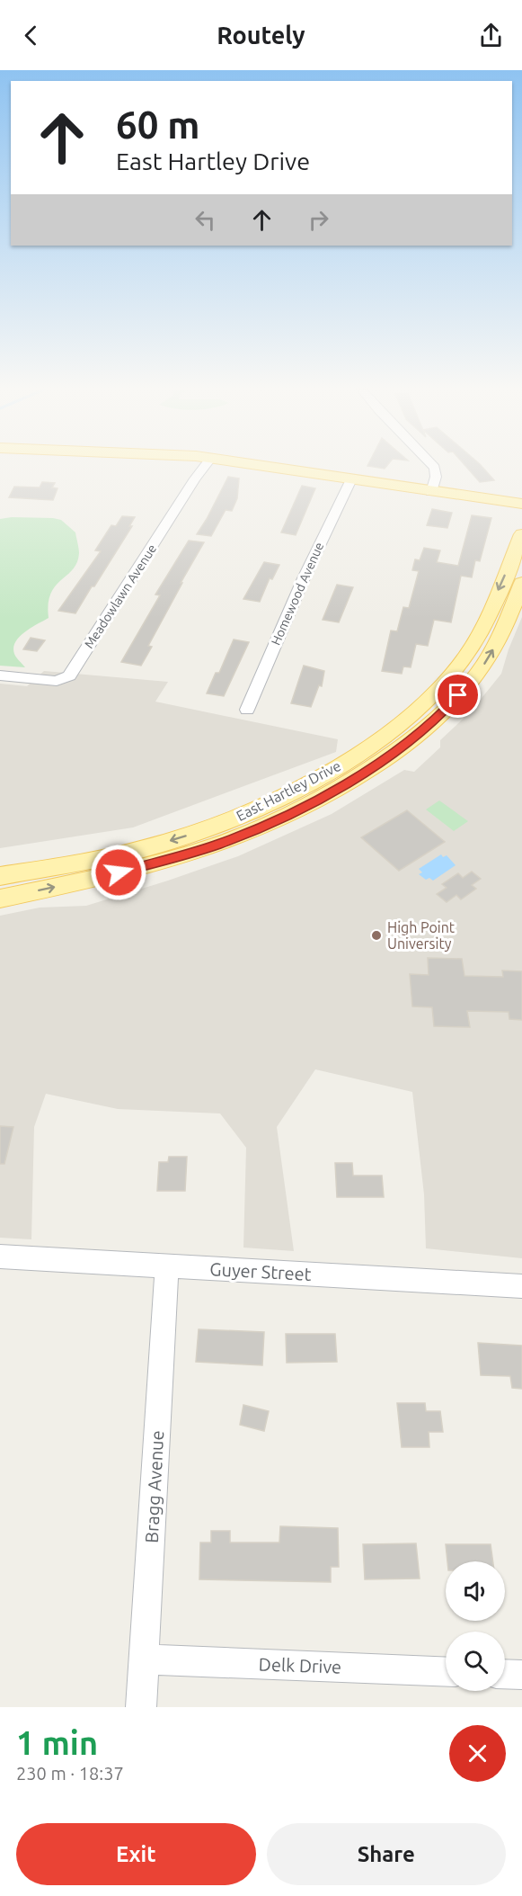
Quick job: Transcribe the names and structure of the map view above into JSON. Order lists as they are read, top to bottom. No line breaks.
{"streets":{"main road":["East Hartley Drive"],"street":["Homewood Avenue","Meadowlawn Avenue","Guyer Street","Bragg Avenue","Delk Drive"]},"crossings":[["Guyer Street","Bragg Avenue"],["Bragg Avenue","Delk Drive"]],"places":["High Point University"],"page":{"header":"Routely","turn":["60 m","East Hartley Drive"],"heading":["1 min","230 m · 18:37"],"buttons":["Exit","Share"]}}
